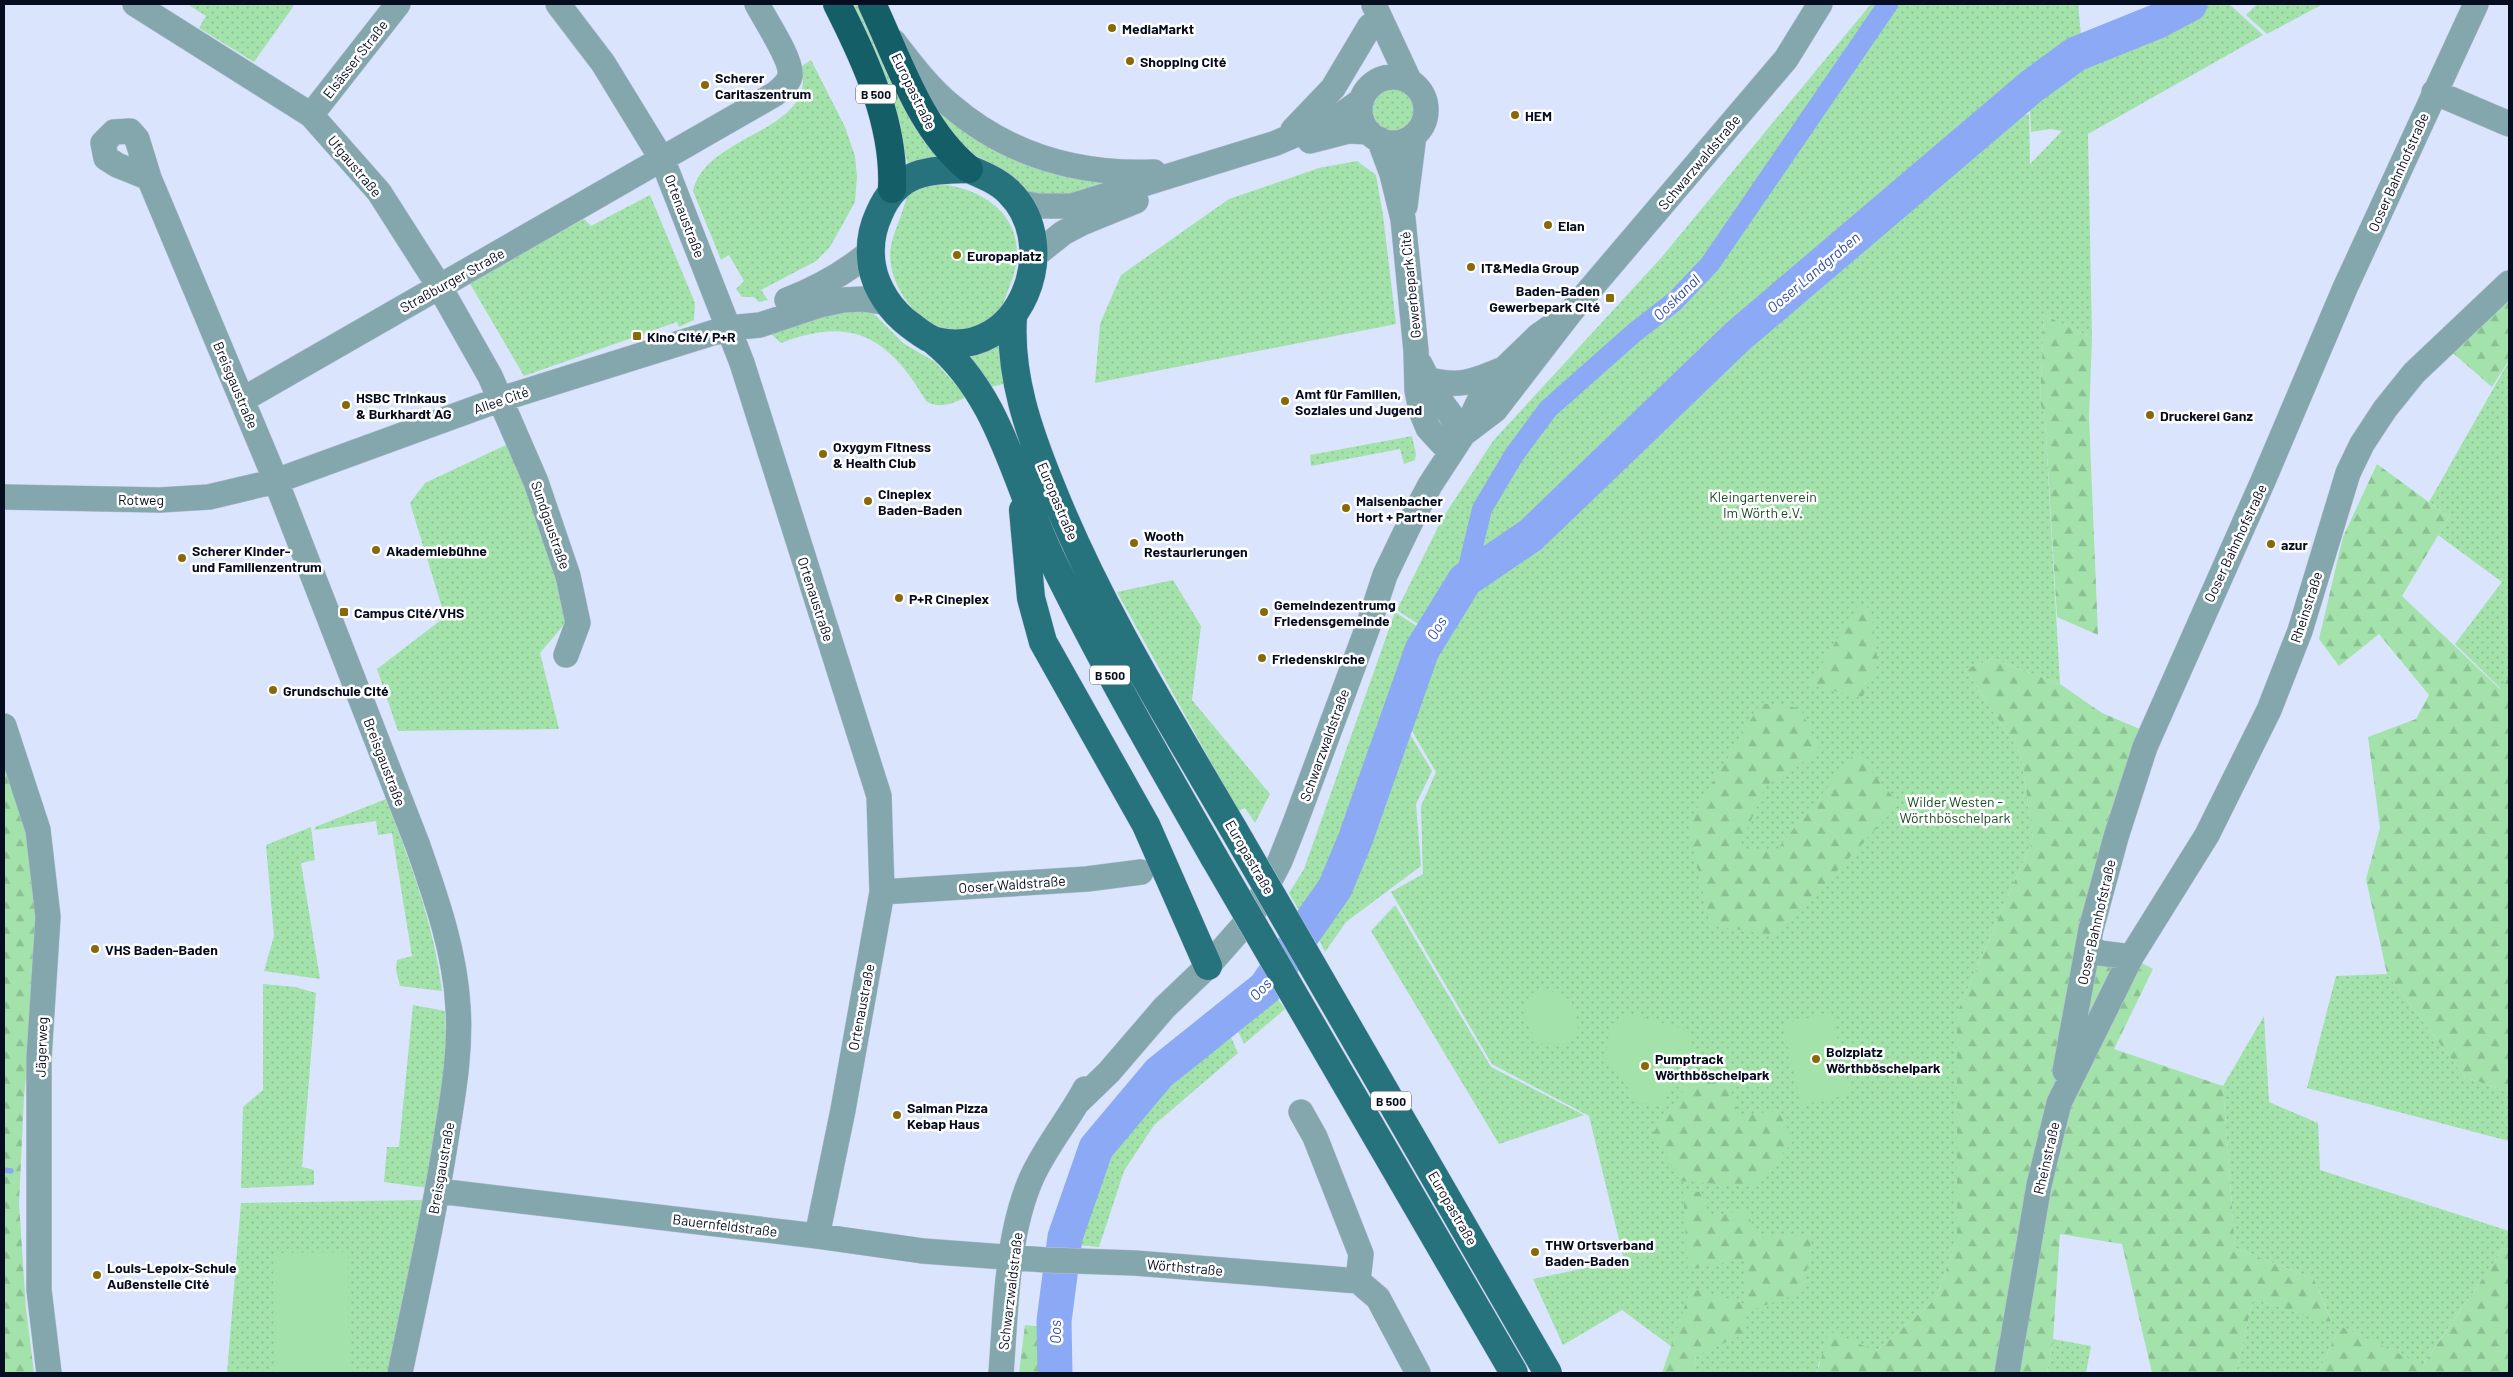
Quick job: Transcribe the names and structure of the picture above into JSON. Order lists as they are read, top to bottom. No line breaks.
{"streets":{"highway":["Europastraße","B 500"],"street":["Elsässer Straße","Schwarzwaldstraße","Ufgaustraße","Ooser Bahnhofstraße","Ortenaustraße","Straßburger Straße","Gewerbepark Cité","Breisgaustraße","Allee Cité","Rotweg","Sundgaustraße","Rheinstraße","Ooser Waldstraße","Jägerweg","Bauernfeldstraße","Wörthstraße"]},"crossings":[["Elsässer Straße","Ufgaustraße"],["Europastraße","B 500"],["Europastraße","Allee Cité"],["B 500","Allee Cité"],["Schwarzwaldstraße","Gewerbepark Cité"],["Schwarzwaldstraße","Bauernfeldstraße"],["Schwarzwaldstraße","Wörthstraße"],["Ufgaustraße","Straßburger Straße"],["Ufgaustraße","Allee Cité"],["Ufgaustraße","Sundgaustraße"],["Ooser Bahnhofstraße","Rheinstraße"],["Ortenaustraße","Straßburger Straße"],["Ortenaustraße","Allee Cité"],["Ortenaustraße","Ooser Waldstraße"],["Ortenaustraße","Bauernfeldstraße"],["Straßburger Straße","Breisgaustraße"],["Breisgaustraße","Allee Cité"],["Breisgaustraße","Rotweg"],["Breisgaustraße","Bauernfeldstraße"],["Allee Cité","Rotweg"],["Allee Cité","Sundgaustraße"],["Bauernfeldstraße","Wörthstraße"]],"water":["Ooser Landgraben","Ooskanal","Oos"],"parks":["Kleingartenverein Im Wörth e.V.","Wilder Westen - Wörthböschelpark"],"places":{"other":["MediaMarkt","Shopping Cité","Scherer Caritaszentrum","HEM","Elan","Europaplatz","IT&Media Group","Amt für Familien, Soziales und Jugend","HSBC Trinkaus & Burkhardt AG","Druckerei Ganz","Oxygym Fitness & Health Club","Cineplex Baden-Baden","Maisenbacher Hort + Partner","Wooth Restaurierungen","azur","Akademiebühne","Scherer Kinder- und Familienzentrum","P+R Cineplex","Gemeindezentrumg Friedensgemeinde","Friedenskirche","Grundschule Cité","VHS Baden-Baden","Bolzplatz Wörthböschelpark","Pumptrack Wörthböschelpark","Salman Pizza Kebap Haus","THW Ortsverband Baden-Baden","Louis-Lepoix-Schule Außenstelle Cité"],"transit":["Baden-Baden Gewerbepark Cité","Kino Cité/ P+R","Campus Cité/VHS"]}}
